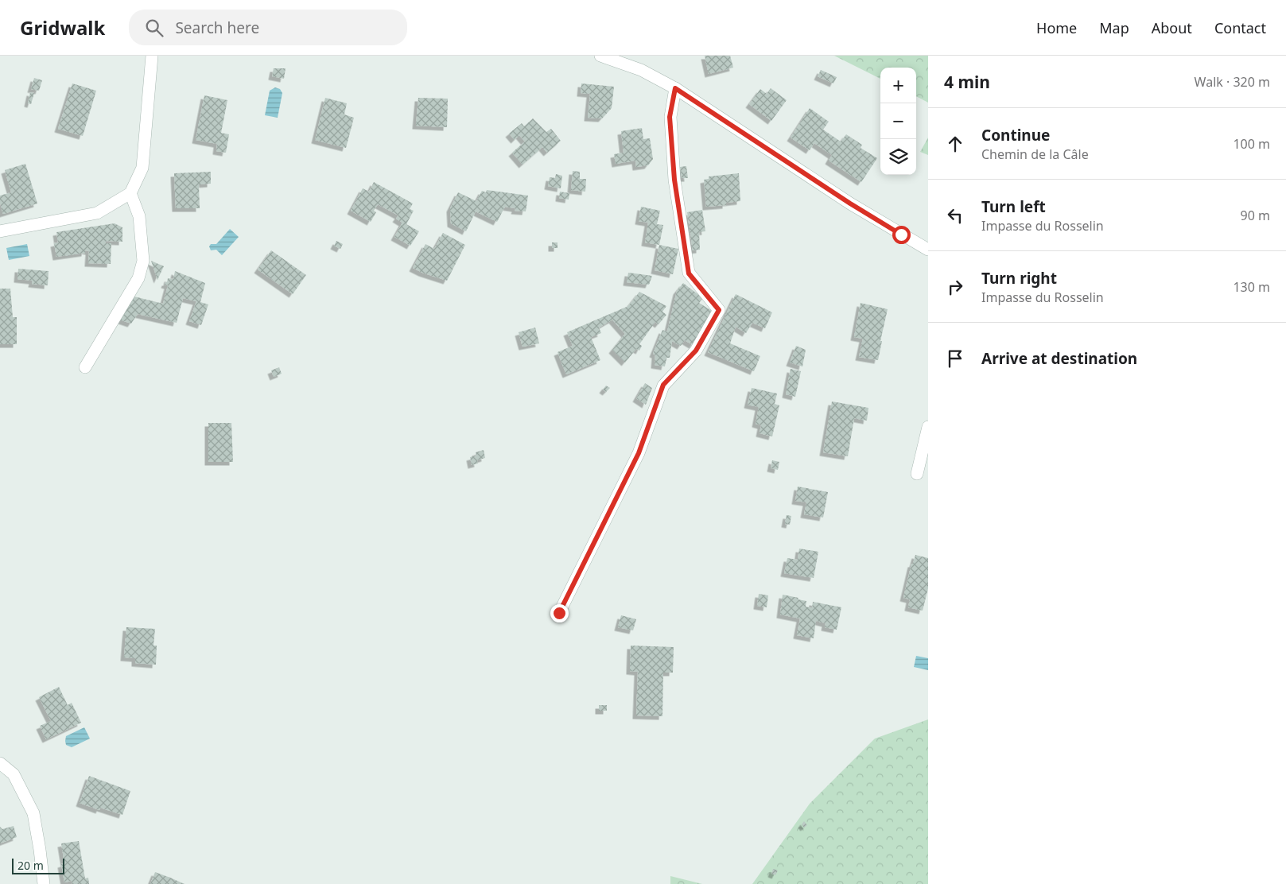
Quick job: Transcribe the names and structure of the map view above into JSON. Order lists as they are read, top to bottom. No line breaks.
{"scale_bar":"20 m","page":{"header":"Gridwalk","search":"Search here","nav":["Home","Map","About","Contact"],"heading":["4 min","Walk · 320 m"],"map_buttons":["+","−"],"list":[["Continue","Chemin de la Câle","100 m"],["Turn left","Impasse du Rosselin","90 m"],["Turn right","Impasse du Rosselin","130 m"],"Arrive at destination"],"scale":"20 m"}}
